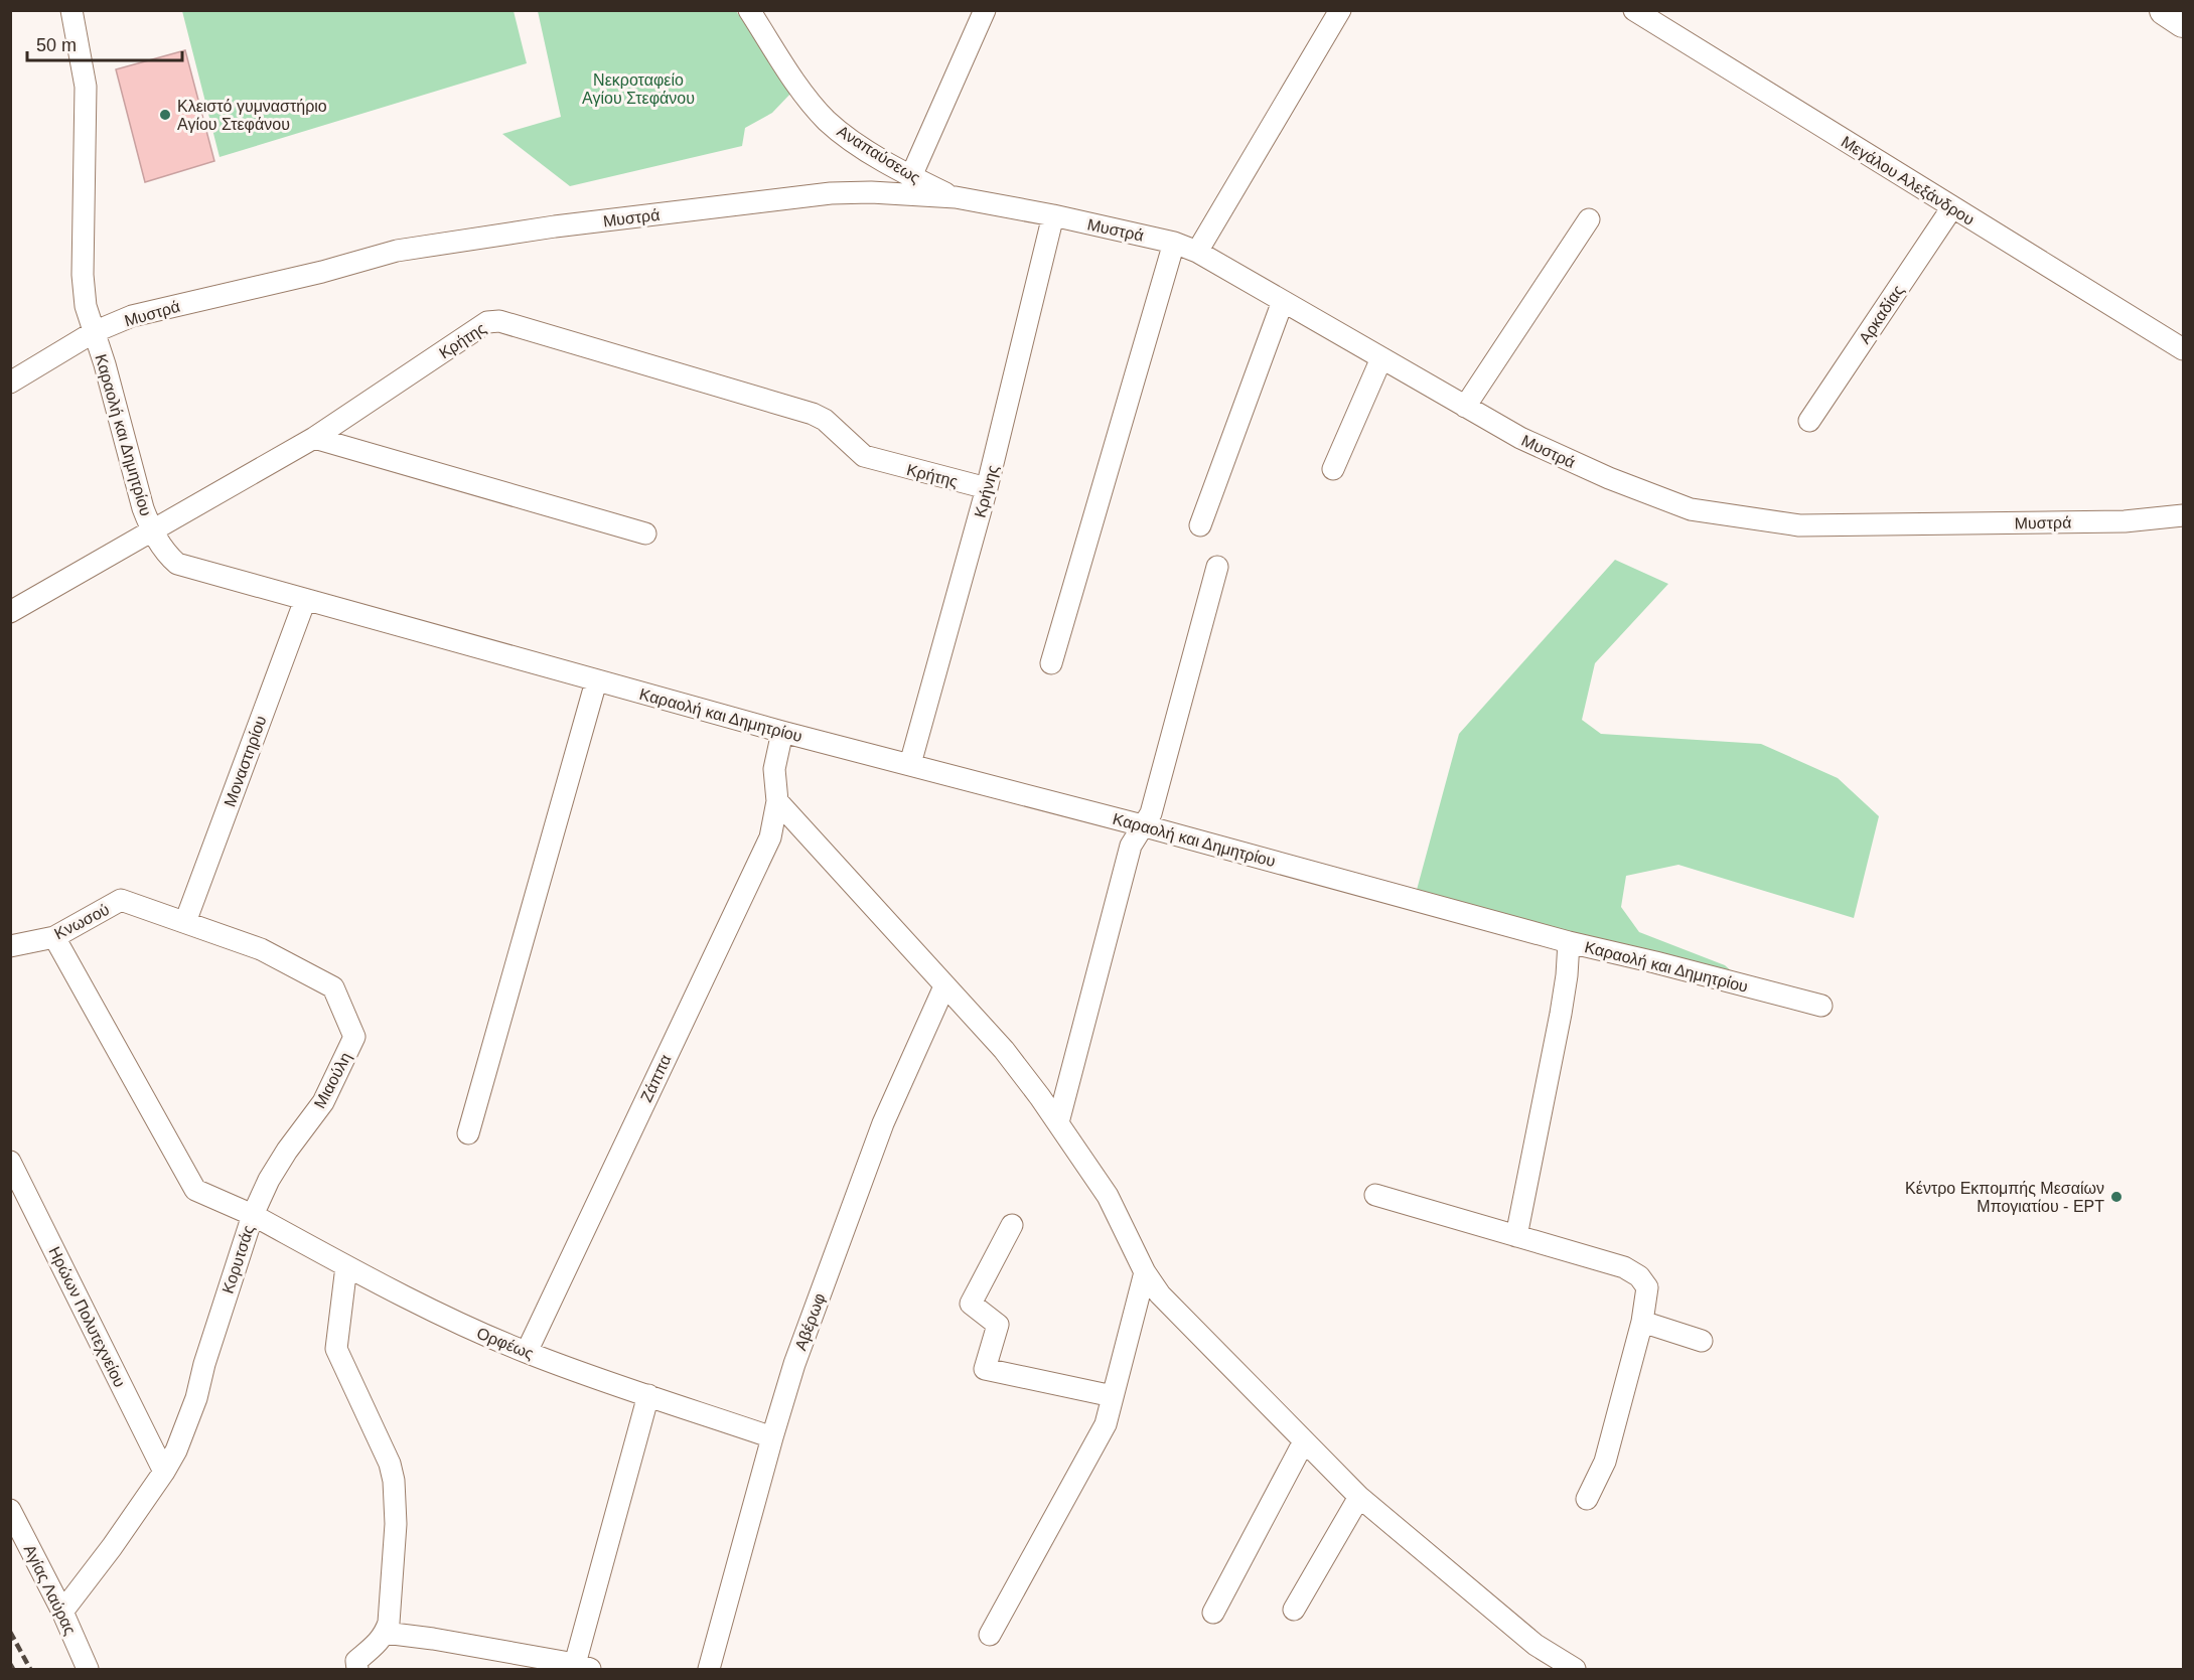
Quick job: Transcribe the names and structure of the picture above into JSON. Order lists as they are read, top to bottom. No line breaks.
{"streets":{"street":["Αναπαύσεως","Μεγάλου Αλεξάνδρου","Μυστρά","Αρκαδίας","Κρήτης","Καραολή και Δημητρίου","Κρήνης","Μοναστηρίου","Κνωσού","Ζάππα","Μιαούλη","Κορυτσάς","Ηρώων Πολυτεχνείου","Αβέρωφ","Ορφέως","Αγίας Λαύρας"]},"crossings":[["Αναπαύσεως","Μυστρά"],["Μεγάλου Αλεξάνδρου","Αρκαδίας"],["Μυστρά","Καραολή και Δημητρίου"],["Μυστρά","Κρήνης"],["Κρήτης","Καραολή και Δημητρίου"],["Κρήτης","Κρήνης"],["Καραολή και Δημητρίου","Κρήνης"],["Καραολή και Δημητρίου","Μοναστηρίου"],["Καραολή και Δημητρίου","Ζάππα"],["Μοναστηρίου","Κνωσού"],["Μοναστηρίου","Μιαούλη"],["Κνωσού","Μιαούλη"],["Κνωσού","Κορυτσάς"],["Ζάππα","Ορφέως"],["Μιαούλη","Κορυτσάς"],["Μιαούλη","Ορφέως"],["Κορυτσάς","Ηρώων Πολυτεχνείου"],["Κορυτσάς","Ορφέως"],["Κορυτσάς","Αγίας Λαύρας"],["Αβέρωφ","Ορφέως"]],"parks":["Νεκροταφείο Αγίου Στεφάνου"],"places":["Κλειστό γυμναστήριο Αγίου Στεφάνου","Κέντρο Εκπομπής Μεσαίων Μπογιατίου - ΕΡΤ"],"scale_bar":"50 m"}
